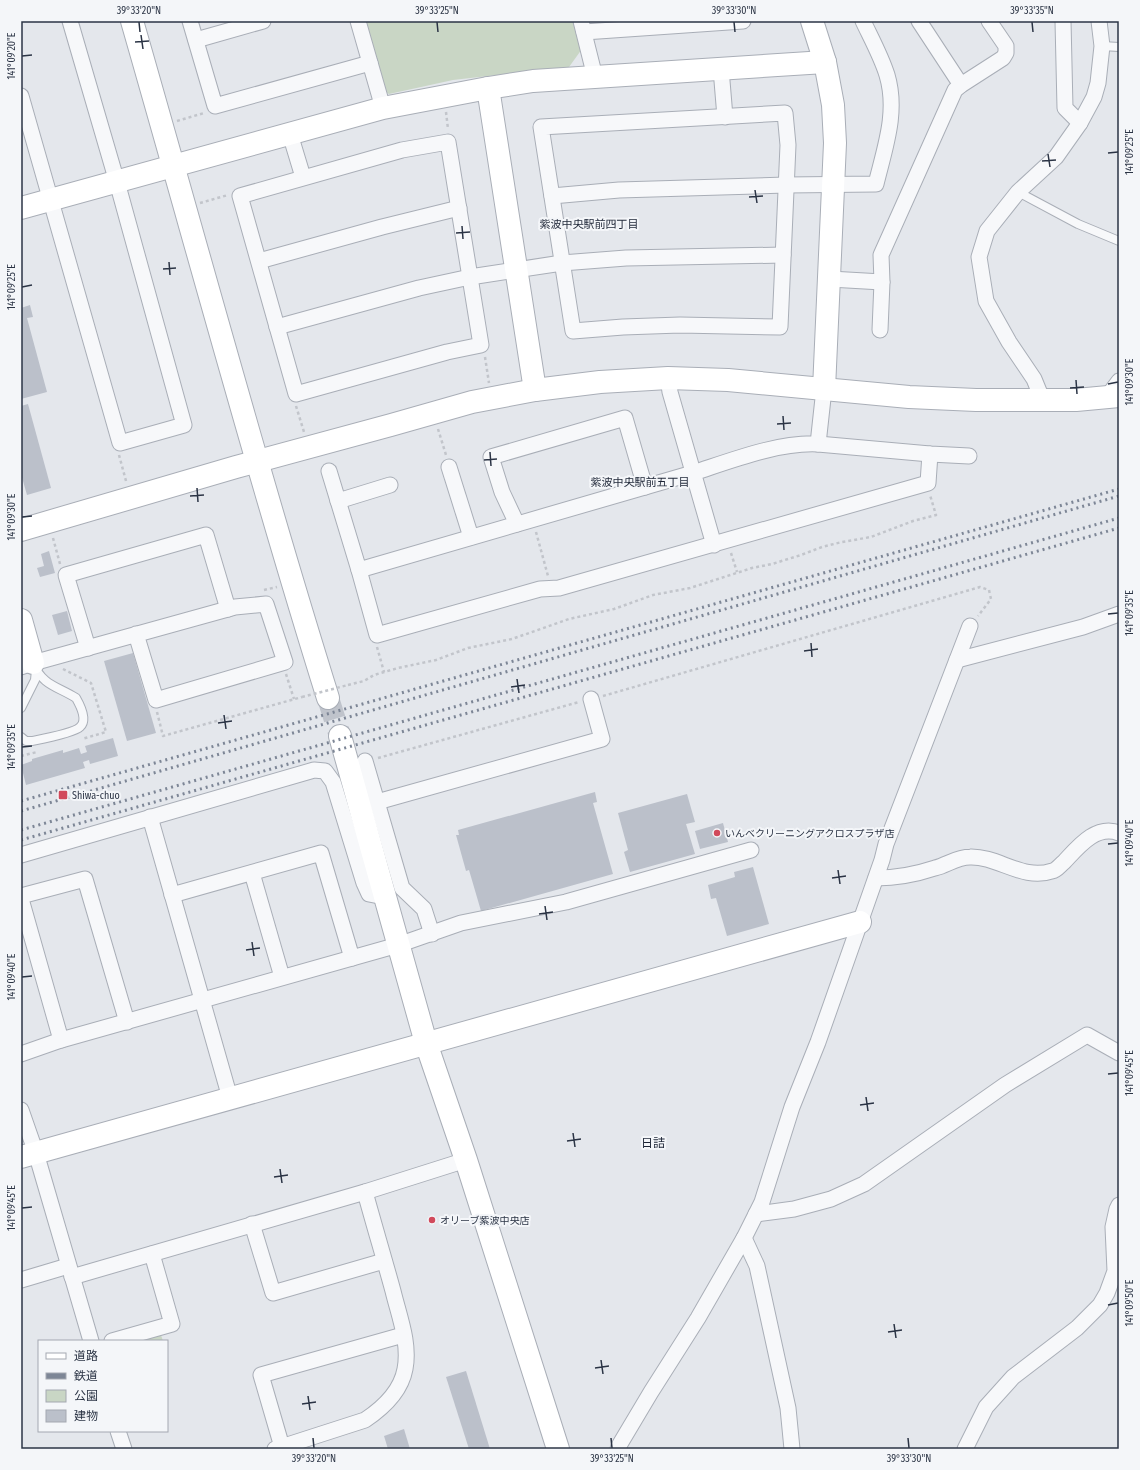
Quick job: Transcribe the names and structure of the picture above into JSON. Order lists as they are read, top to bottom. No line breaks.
{"districts":["紫波中央駅前四丁目","紫波中央駅前五丁目","日詰"],"places":{"transit":["Shiwa-chuo"],"other":["いんべクリーニングアクロスプラザ店","オリーブ紫波中央店"]},"legend":["道路","鉄道","公園","建物"],"coordinates":["39°33'20\"N","39°33'25\"N","39°33'30\"N","39°33'35\"N","141°09'20\"E","141°09'25\"E","141°09'30\"E","141°09'35\"E","141°09'40\"E","141°09'45\"E","141°09'50\"E"]}
